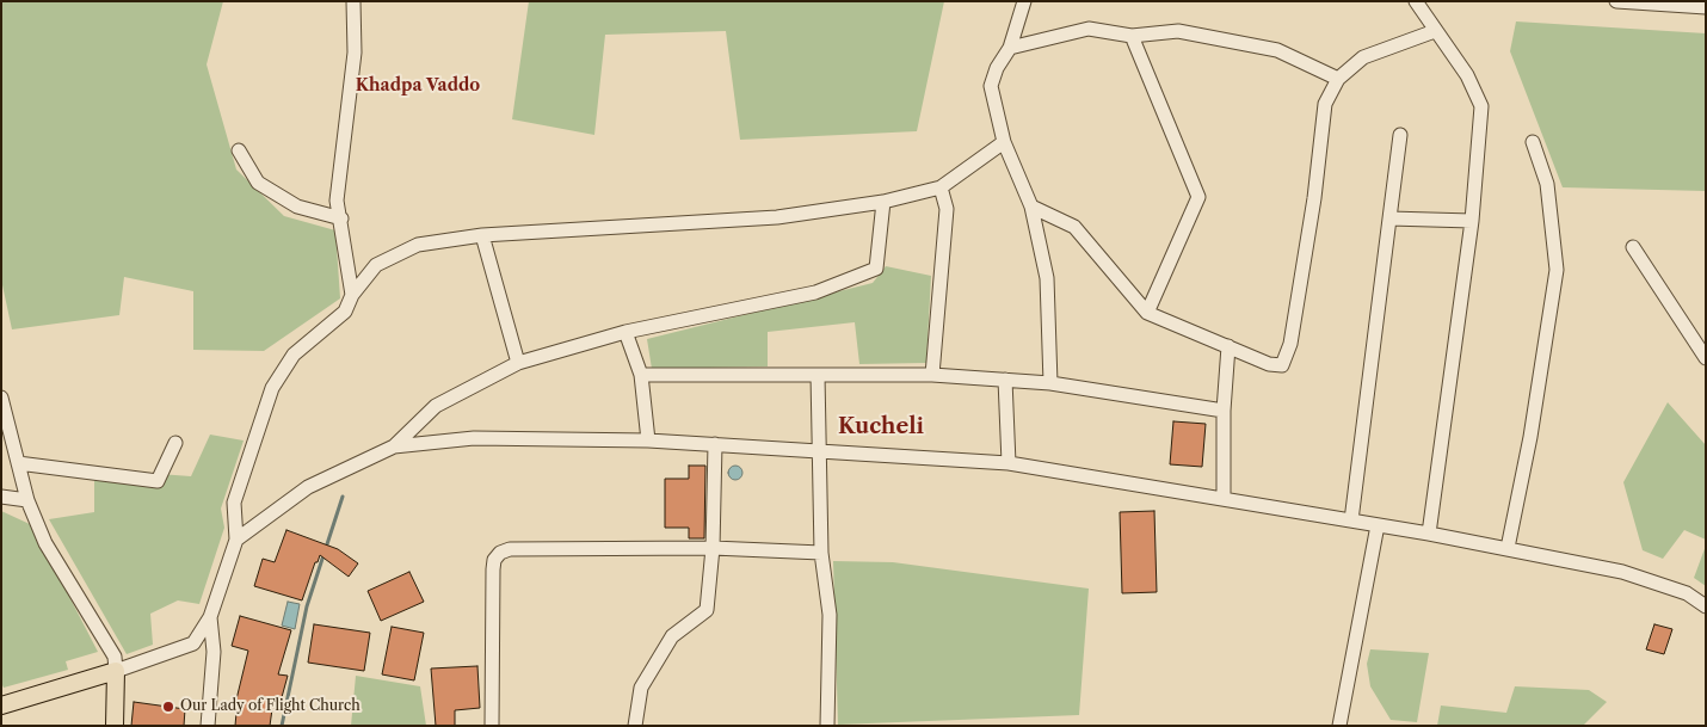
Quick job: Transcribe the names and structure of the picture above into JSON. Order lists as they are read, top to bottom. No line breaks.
{"districts":["Khadpa Vaddo","Kucheli"],"places":["Our Lady of Flight Church"]}
